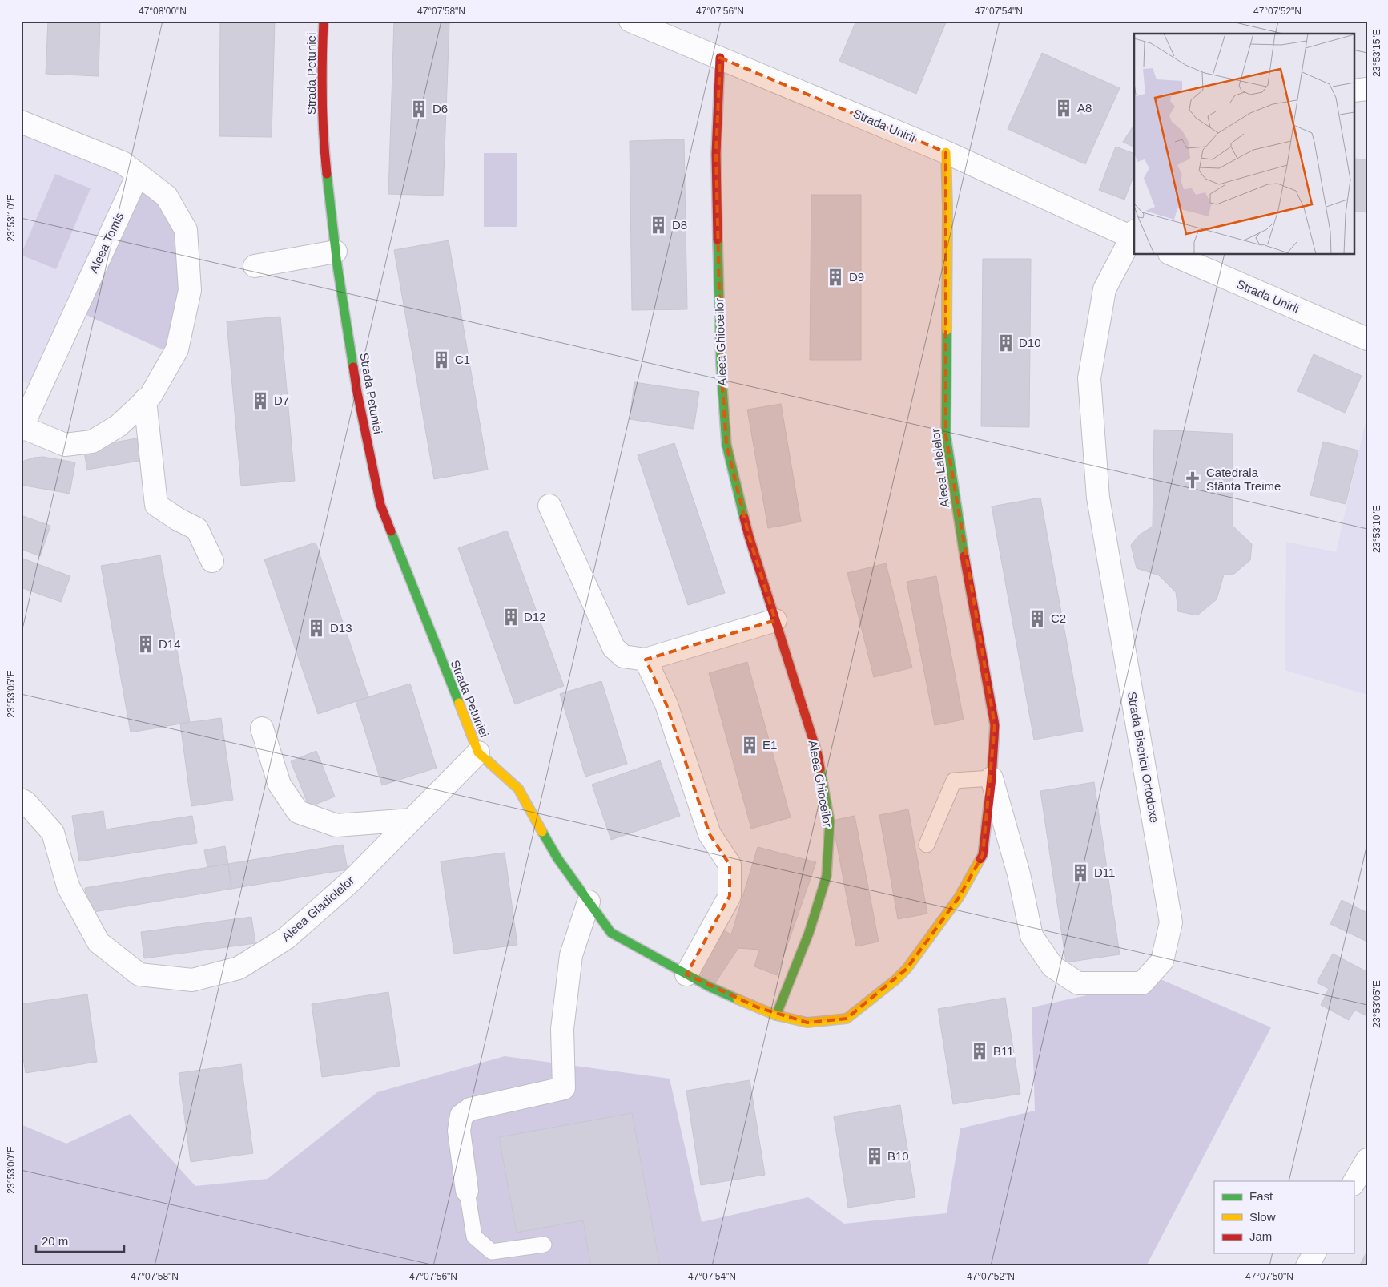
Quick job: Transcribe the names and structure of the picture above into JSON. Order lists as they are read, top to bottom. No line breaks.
{"streets":{"street":["Strada Petuniei","Strada Unirii","Aleea Tomis","Aleea Ghioceilor","Aleea Lalelelor","Strada Bisericii Ortodoxe","Aleea Gladiolelor"]},"crossings":[["Strada Petuniei","Aleea Gladiolelor"],["Strada Unirii","Aleea Ghioceilor"],["Strada Unirii","Aleea Lalelelor"],["Strada Unirii","Strada Bisericii Ortodoxe"],["Aleea Lalelelor","Strada Bisericii Ortodoxe"]],"places":{"building":["A8","D6","D8","D9","D10","C1","D7","D12","C2","D13","D14","E1","D11","B11","B10"],"church":["Catedrala Sfânta Treime"]},"legend":["Fast","Slow","Jam"],"scale_bar":"20 m","coordinates":["47°08'00\"N","47°07'58\"N","47°07'56\"N","47°07'54\"N","47°07'52\"N","23°53'15\"E","23°53'10\"E","23°53'05\"E","23°53'00\"E","47°07'50\"N"]}
